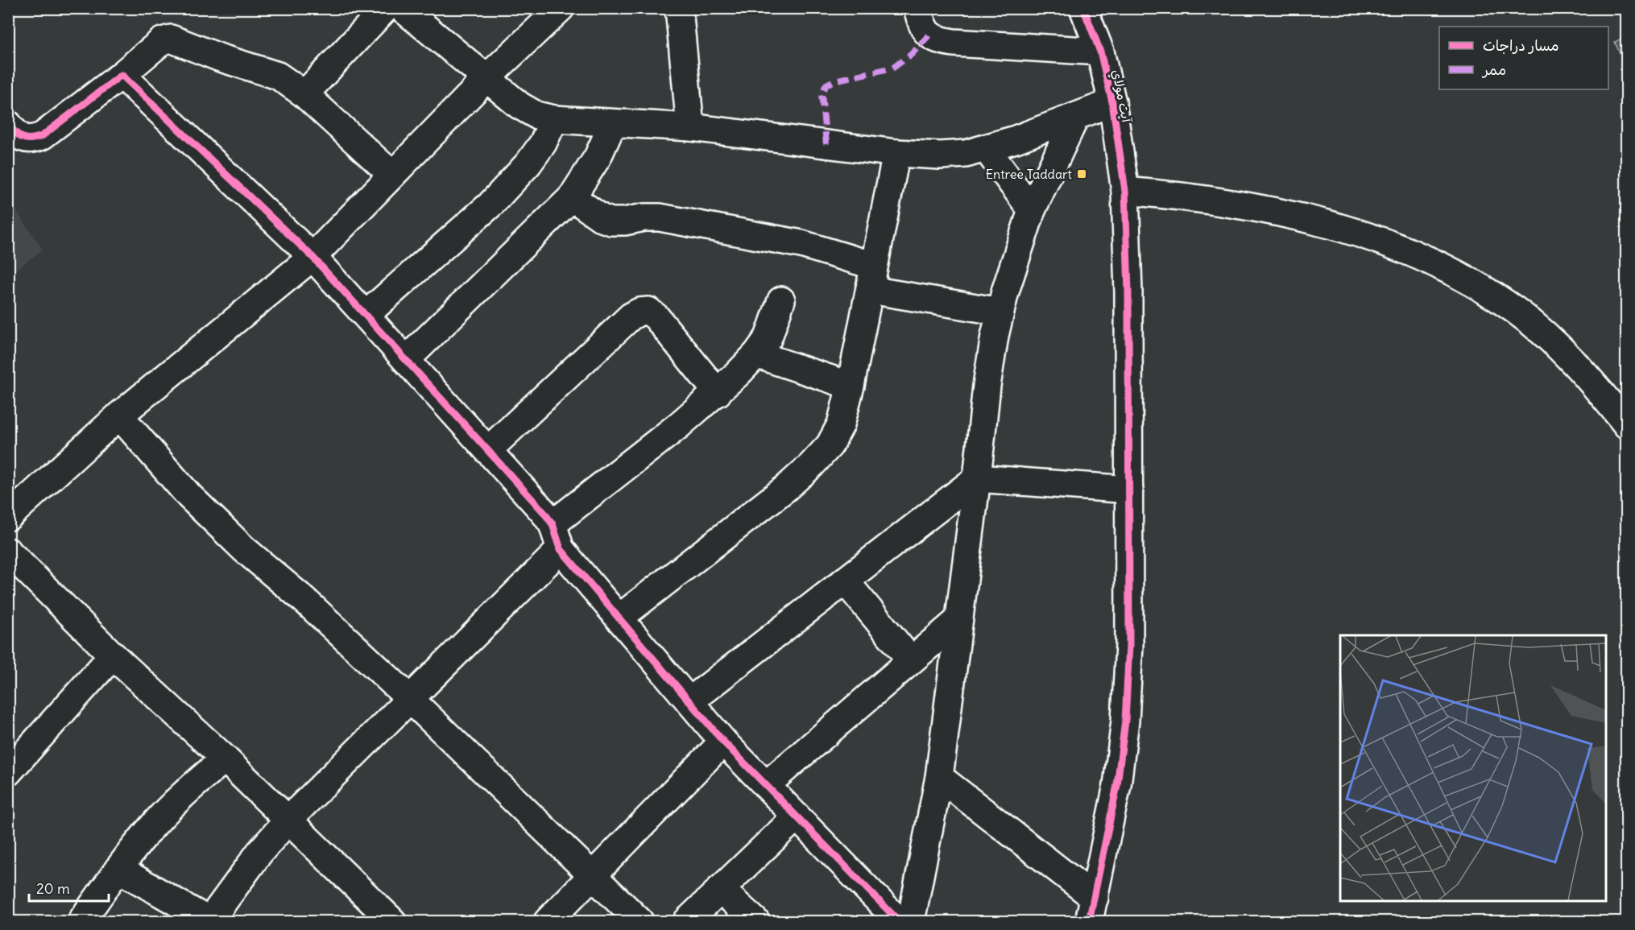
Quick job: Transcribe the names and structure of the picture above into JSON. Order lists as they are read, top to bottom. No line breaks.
{"streets":{"street":["آيت مولاي"]},"places":{"transit":["Entree Taddart"]},"legend":["مسار دراجات","ممر"],"scale_bar":"20 m"}
